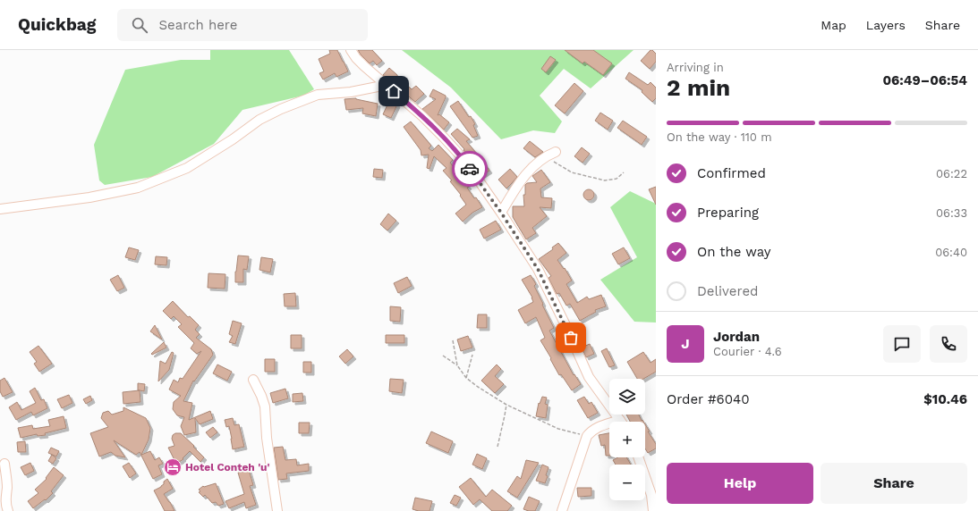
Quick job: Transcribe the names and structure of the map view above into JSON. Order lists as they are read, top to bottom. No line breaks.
{"places":{"hotel":["Hotel Conteh 'u'"]},"page":{"header":"Quickbag","search":"Search here","nav":["Map","Layers","Share"],"heading":["2 min","Arriving in","06:49–06:54"],"panel":["Jordan","Courier · 4.6","Order #6040","$10.46"],"bar":"On the way · 110 m","list":[["Confirmed","06:22"],["Preparing","06:33"],["On the way","06:40"],"Delivered"],"round":"J","map_buttons":["+","−"],"buttons":["Help","Share"]}}
